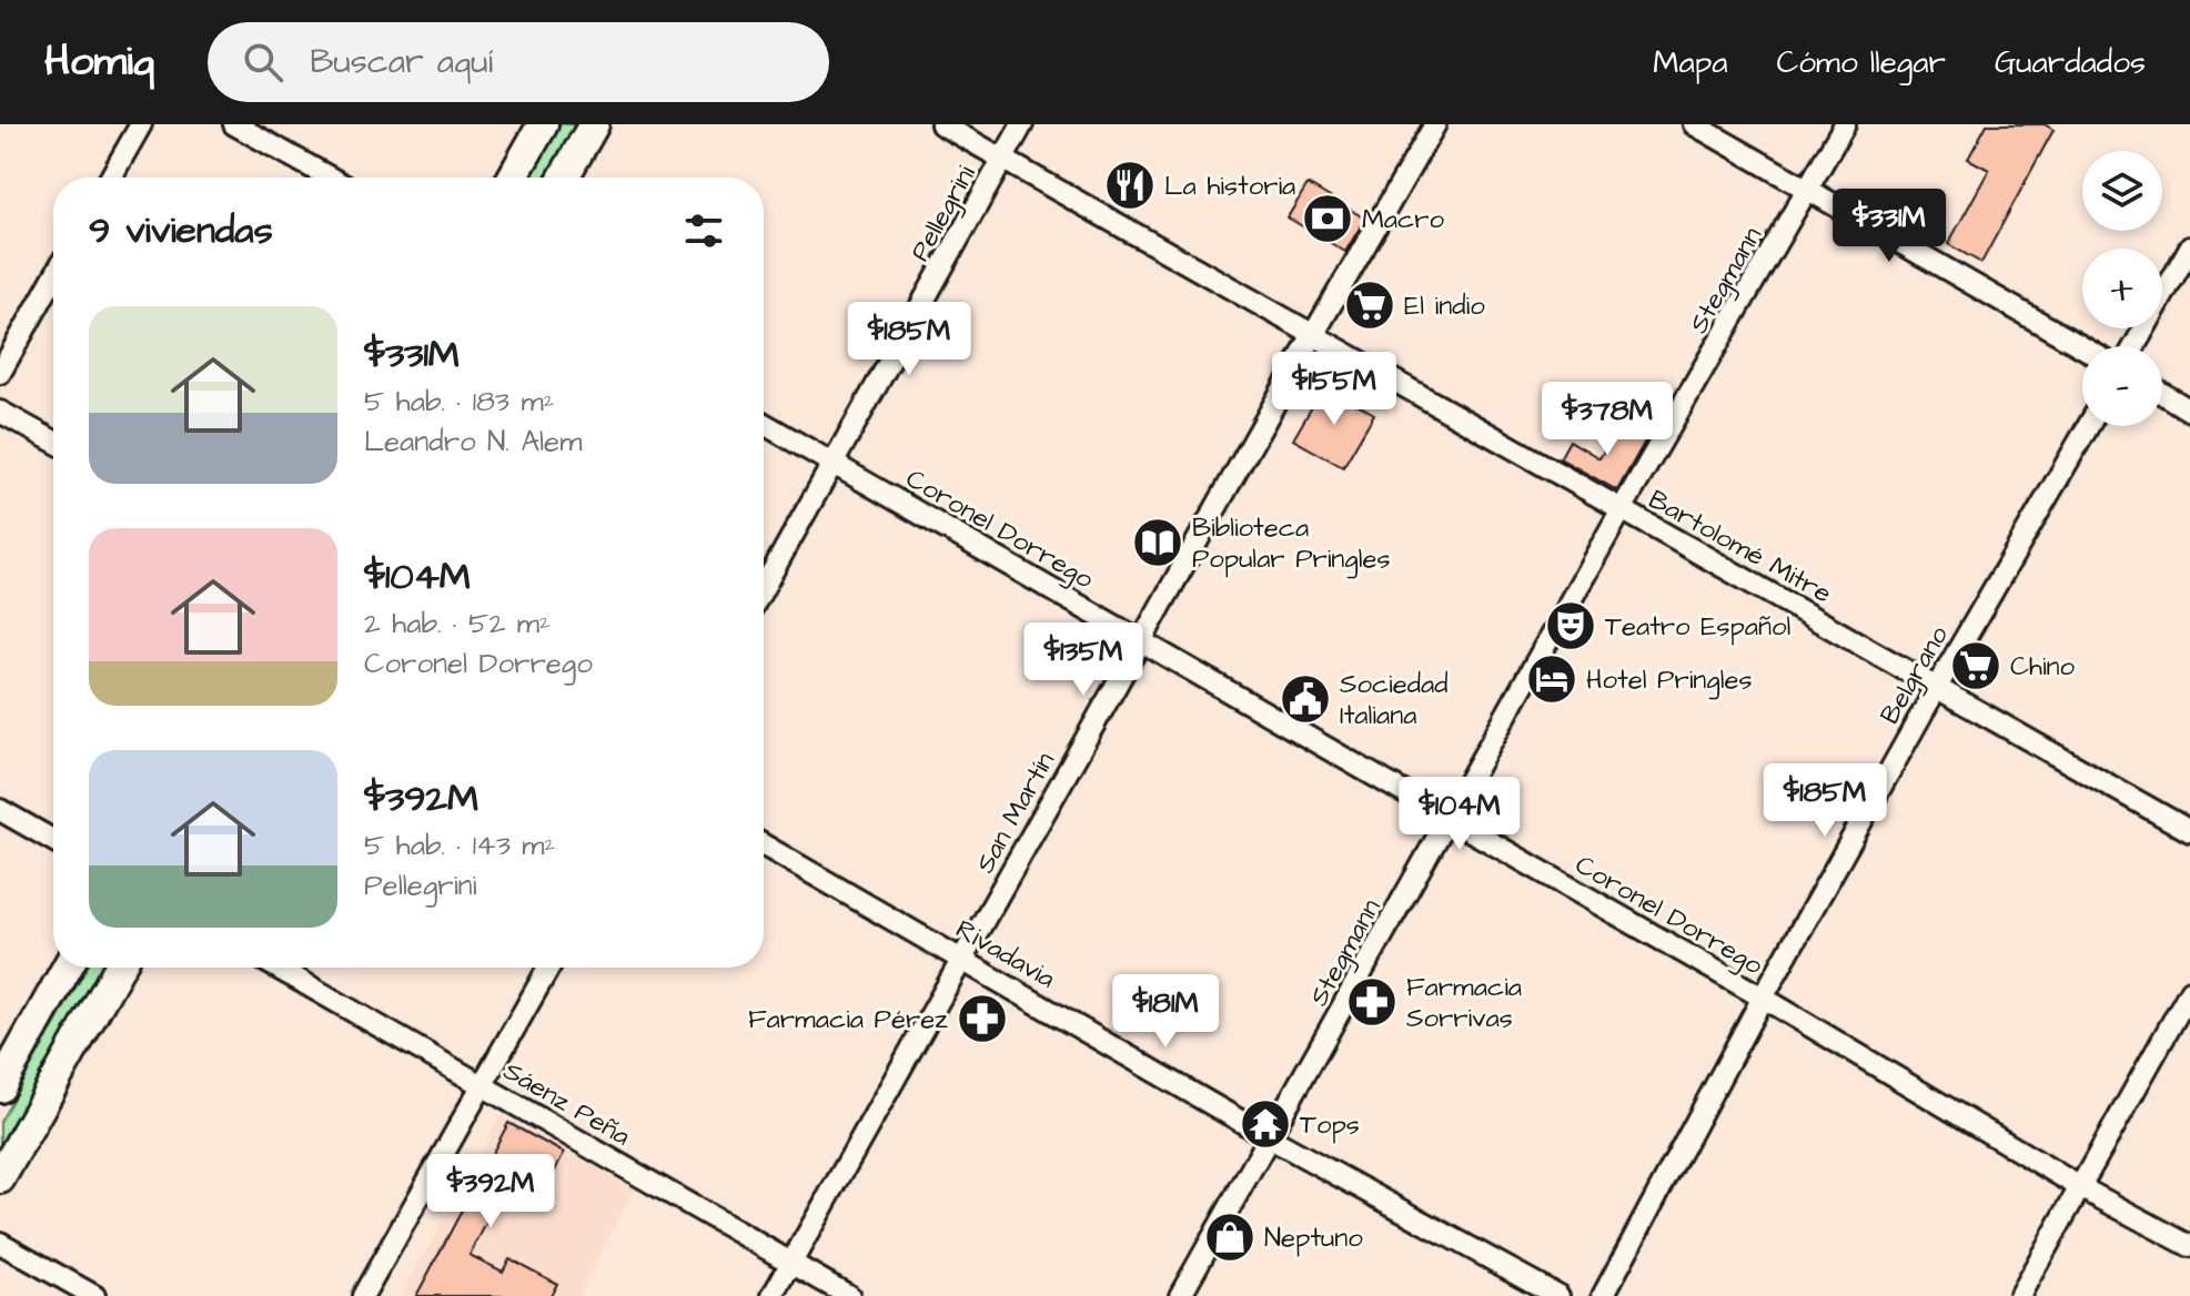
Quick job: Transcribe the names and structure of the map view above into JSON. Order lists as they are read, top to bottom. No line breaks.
{"streets":{"street":["Pellegrini","Stegmann","Coronel Dorrego","Bartolomé Mitre","Belgrano","San Martín","Rivadavia","Sáenz Peña"]},"crossings":[["Pellegrini","Coronel Dorrego"],["Pellegrini","Bartolomé Mitre"],["Stegmann","Coronel Dorrego"],["Stegmann","Bartolomé Mitre"],["Stegmann","Rivadavia"],["Coronel Dorrego","Belgrano"],["Coronel Dorrego","San Martín"],["Bartolomé Mitre","Belgrano"],["Bartolomé Mitre","San Martín"],["San Martín","Rivadavia"],["San Martín","Sáenz Peña"]],"places":{"restaurant":["La historia"],"bank":["Macro"],"supermarket":["El indio","Chino"],"library":["Biblioteca Popular Pringles"],"theatre":["Teatro Español"],"hotel":["Hotel Pringles"],"public building":["Sociedad Italiana"],"pharmacy":["Farmacia Sorrivas","Farmacia Pérez"],"temple":["Tops"],"shop":["Neptuno"]},"page":{"header":"Homiq","search":"Buscar aquí","nav":["Mapa","Cómo llegar","Guardados"],"map_buttons":["+","−"],"heading":"9 viviendas","price":["$331M","$185M","$155M","$378M","$135M","$185M","$104M","$181M","$392M"],"list":[{"name":"$331M","note":"5 hab. · 183 m² · Leandro N. Alem"},{"name":"$104M","note":"2 hab. · 52 m² · Coronel Dorrego"},{"name":"$392M","note":"5 hab. · 143 m² · Pellegrini"}]}}
